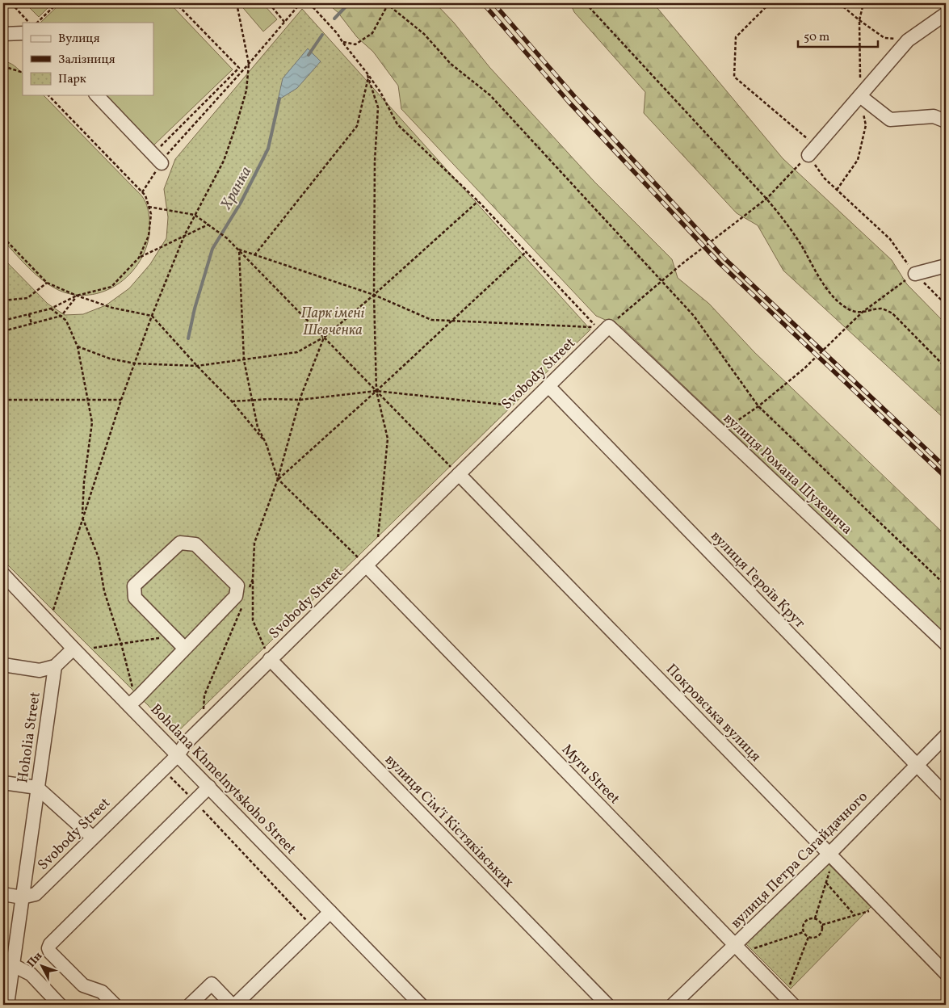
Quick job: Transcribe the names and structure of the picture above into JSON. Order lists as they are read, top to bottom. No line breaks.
{"streets":{"street":["Svobody Street","вулиця Романа Шухевича","вулиця Героїв Крут","Покровська вулиця","Hoholia Street","Myru Street","Bohdana Khmelnytskoho Street","вулиця Сімʼї Кістяківських","вулиця Петра Сагайдачного"]},"crossings":[["Svobody Street","вулиця Романа Шухевича"],["Svobody Street","вулиця Героїв Крут"],["Svobody Street","Покровська вулиця"],["Svobody Street","Hoholia Street"],["Svobody Street","Myru Street"],["Svobody Street","Bohdana Khmelnytskoho Street"],["Svobody Street","вулиця Сімʼї Кістяківських"],["вулиця Героїв Крут","вулиця Петра Сагайдачного"],["Покровська вулиця","вулиця Петра Сагайдачного"],["Myru Street","вулиця Петра Сагайдачного"]],"water":["Хранка"],"parks":["Парк імені Шевченка"],"legend":["Вулиця","Залізниця","Парк"],"scale_bar":"50 m","north":"top left"}
